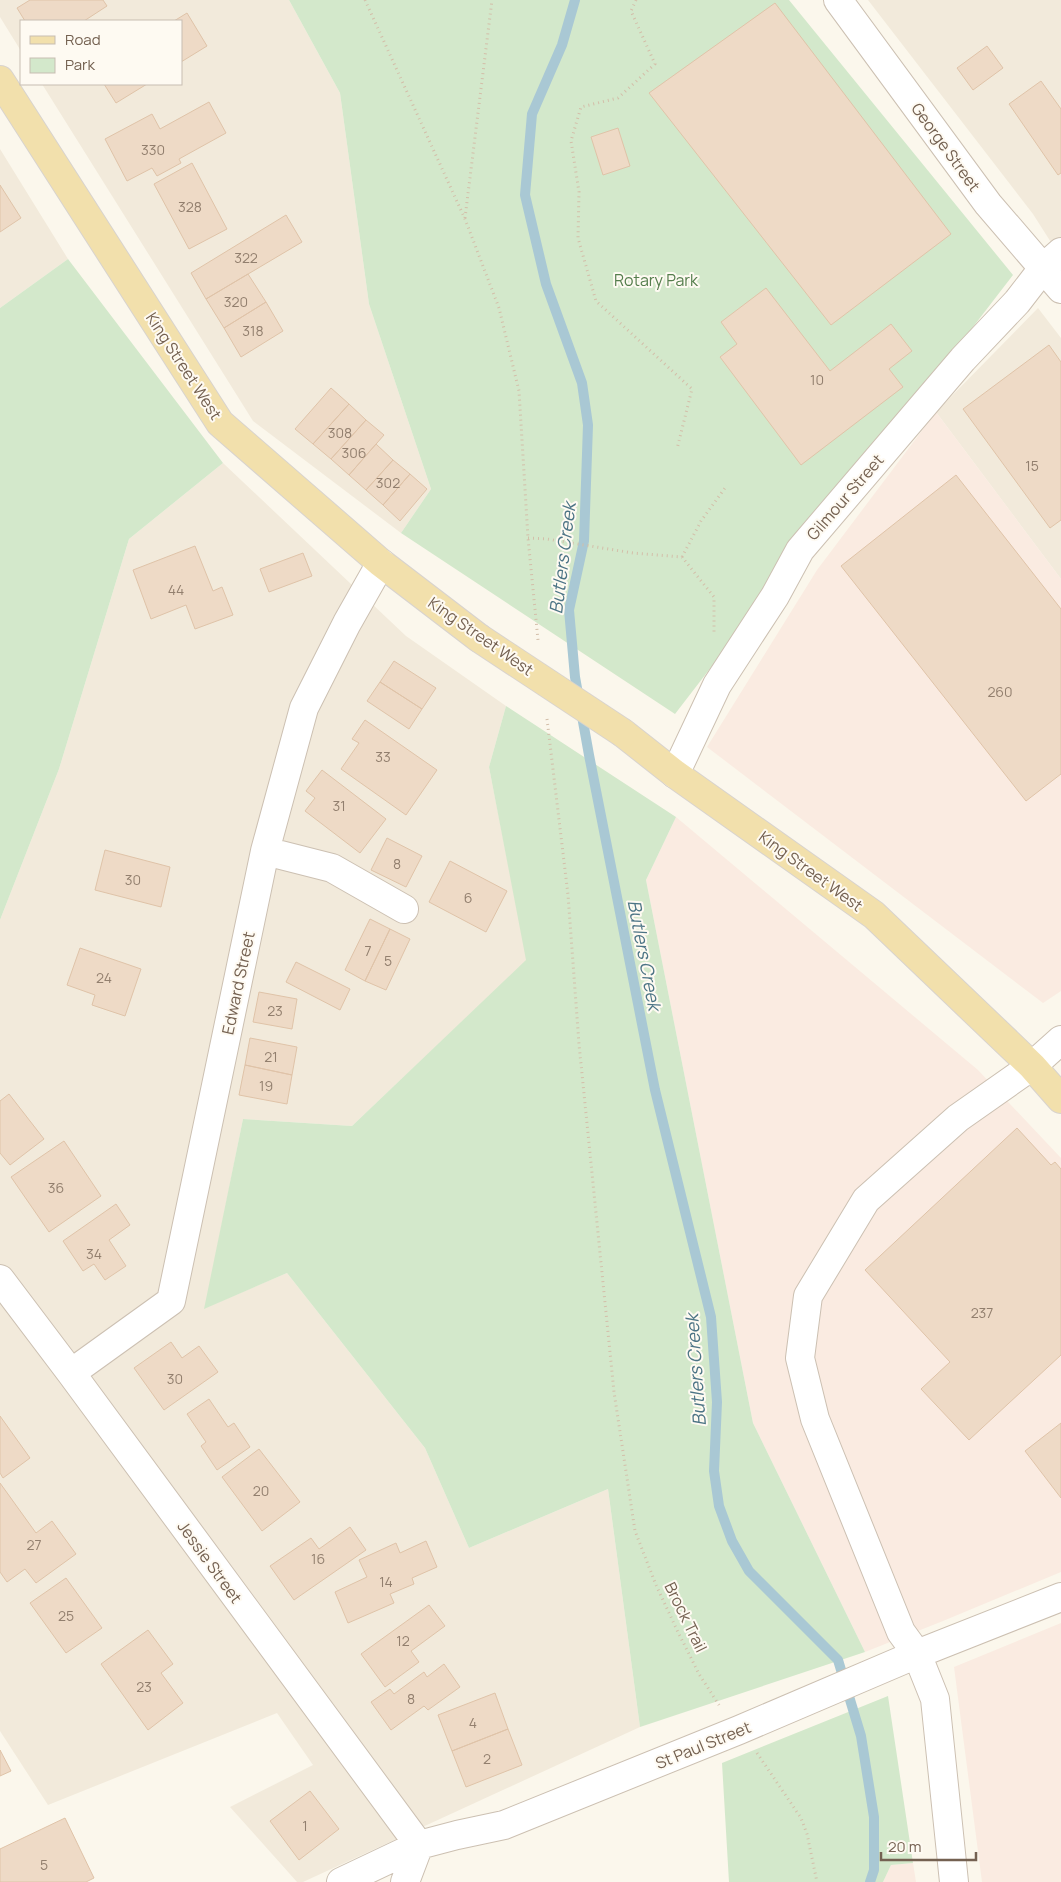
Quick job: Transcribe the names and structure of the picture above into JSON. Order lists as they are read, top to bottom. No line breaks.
{"streets":{"main road":["King Street West"],"street":["George Street","Gilmour Street","Edward Street","Jessie Street","St Paul Street"],"path":["Brock Trail"]},"crossings":[["George Street","Gilmour Street"],["King Street West","Gilmour Street"],["King Street West","Edward Street"],["Edward Street","Jessie Street"],["Jessie Street","St Paul Street"]],"water":["Butlers Creek"],"parks":["Rotary Park"],"house_numbers":["330","328","322","320","318","10","308","306","15","302","44","260","33","31","8","30","6","7","5","24","23","21","19","36","34","237","30","20","27","16","14","25","12","23","8","4","2","1","5"],"legend":["Road","Park"],"scale_bar":"20 m"}
